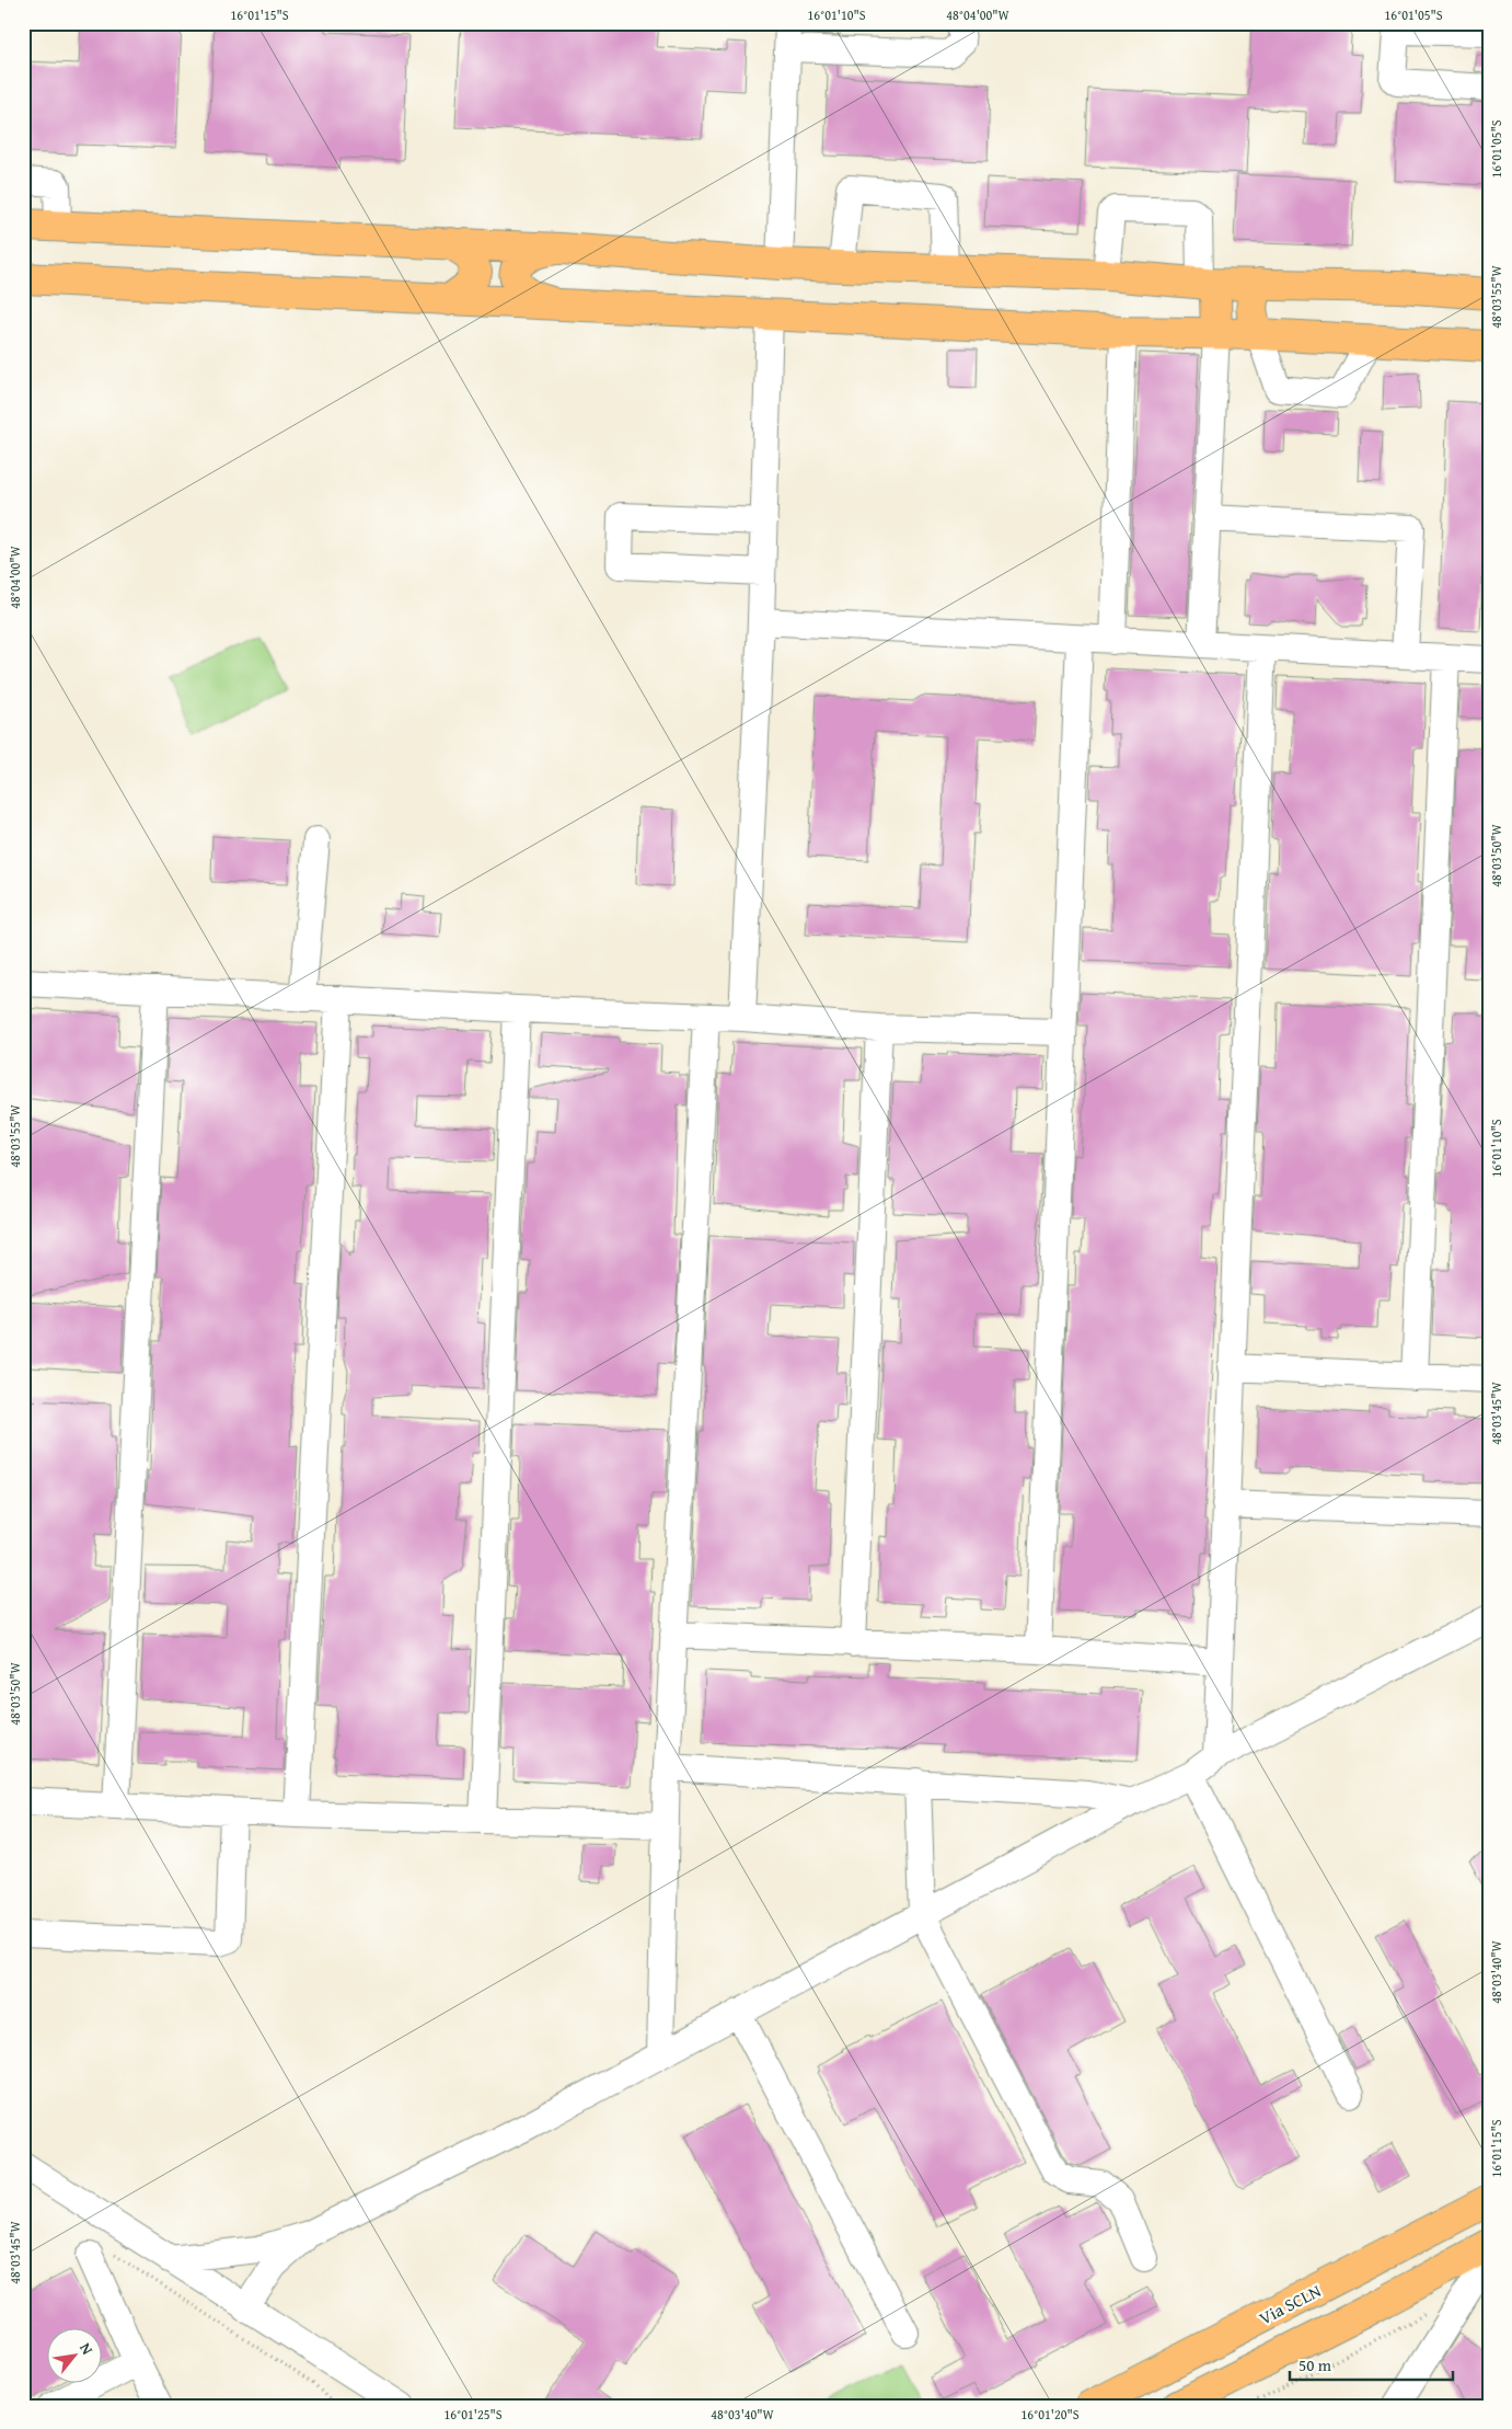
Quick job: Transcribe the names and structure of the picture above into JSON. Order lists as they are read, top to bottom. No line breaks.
{"streets":{"main road":["Via SCLN"]},"scale_bar":"50 m","north":"top right","coordinates":["16°01'15\"S","16°01'10\"S","48°04'00\"W","16°01'05\"S","48°03'55\"W","48°03'50\"W","48°03'45\"W","48°03'40\"W","16°01'25\"S","16°01'20\"S"]}
